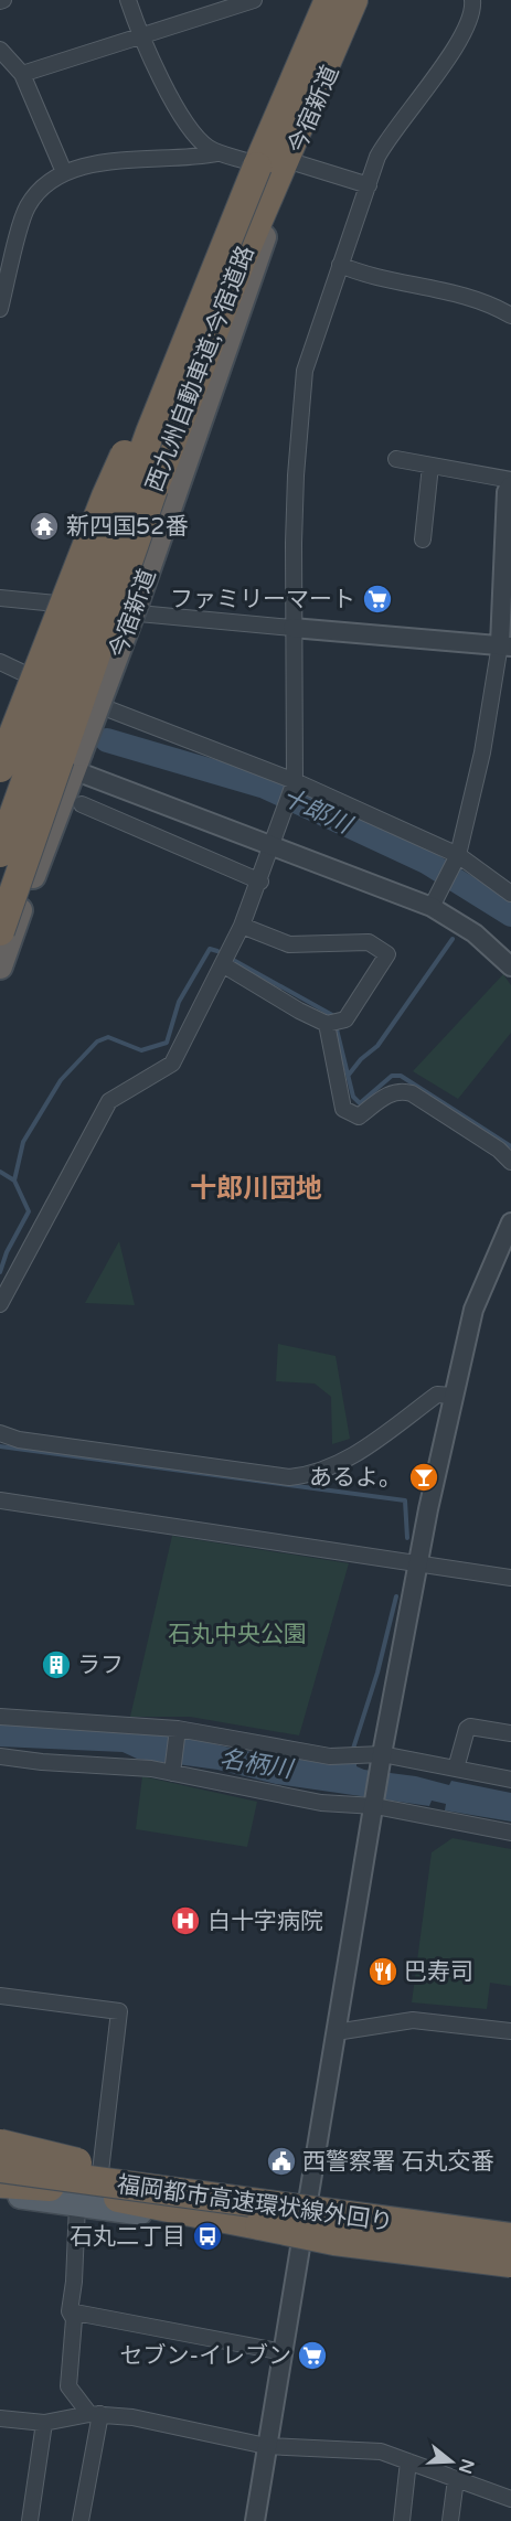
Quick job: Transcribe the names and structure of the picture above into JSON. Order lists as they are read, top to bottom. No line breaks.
{"streets":{"highway":["今宿新道","西九州自動車道;今宿道路","福岡都市高速環状線外回り"]},"crossings":[["今宿新道","西九州自動車道;今宿道路"]],"districts":["十郎川団地"],"water":["十郎川","名柄川"],"parks":["石丸中央公園"],"places":{"temple":["新四国52番"],"supermarket":["ファミリーマート","セブン-イレブン"],"bar":["あるよ。"],"building":["ラフ"],"hospital":["白十字病院"],"restaurant":["巴寿司"],"public building":["西警察署 石丸交番"],"bus stop":["石丸二丁目"]},"north":"right"}
